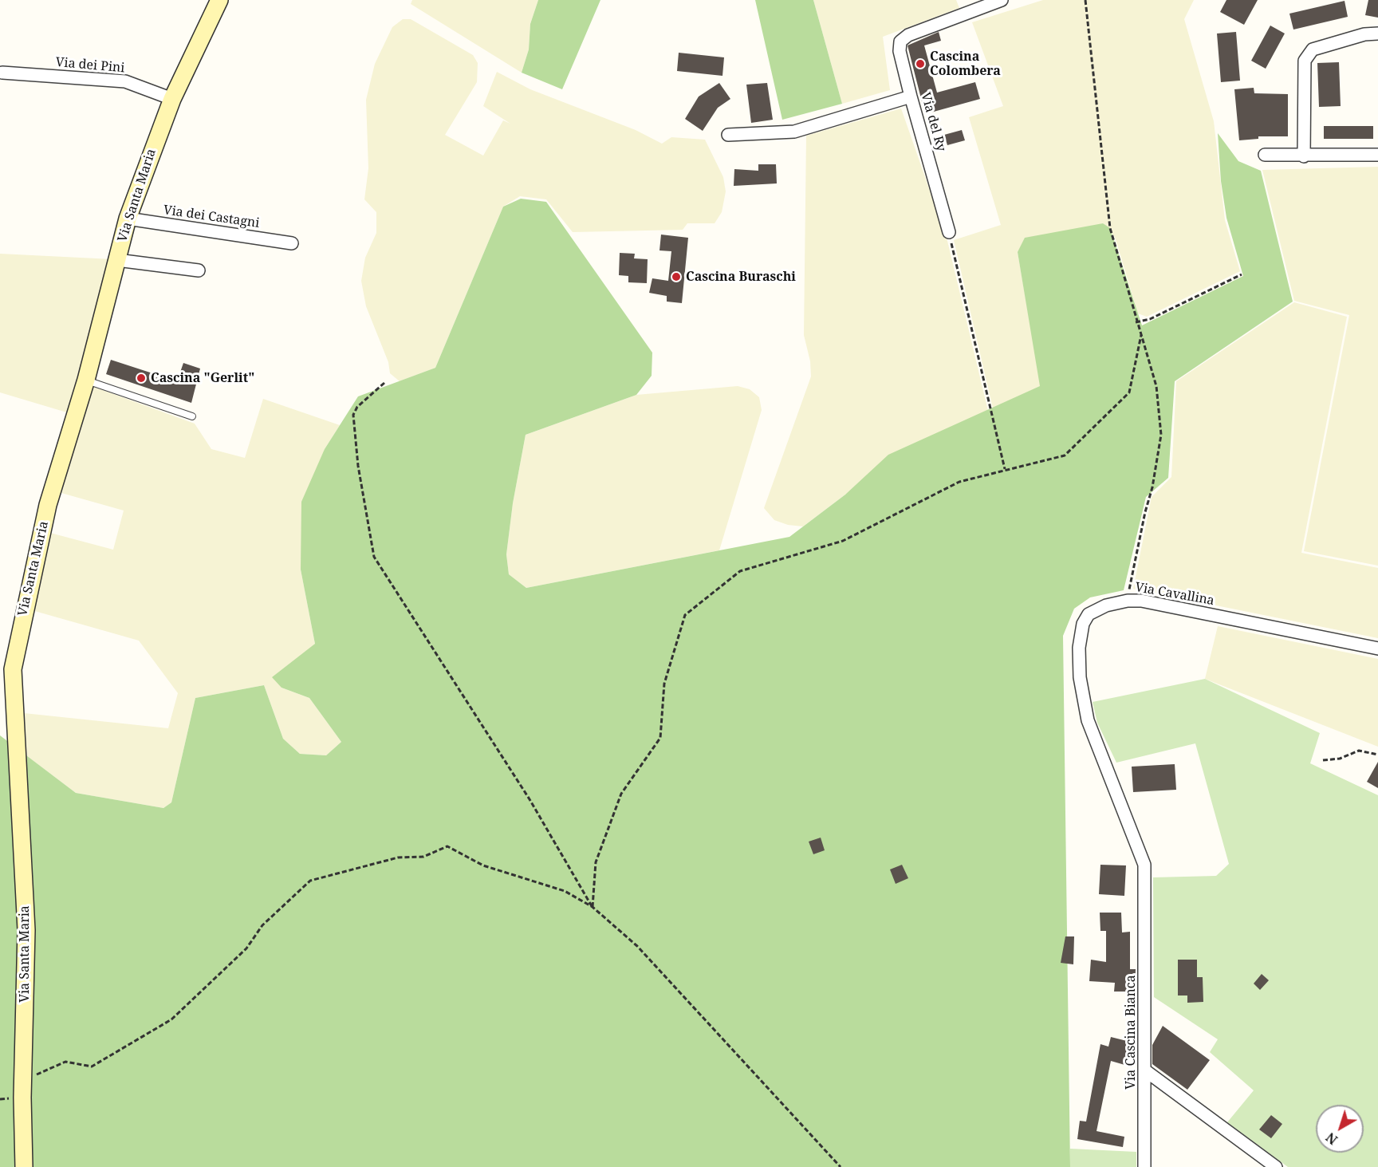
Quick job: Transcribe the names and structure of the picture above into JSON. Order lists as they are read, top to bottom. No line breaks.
{"streets":{"street":["Via dei Pini","Via del Ry","Via Santa Maria","Via dei Castagni","Via Cavallina","Via Cascina Bianca"]},"crossings":[["Via dei Pini","Via Santa Maria"],["Via Santa Maria","Via dei Castagni"],["Via Cavallina","Via Cascina Bianca"]],"places":["Cascina Colombera","Cascina Buraschi","Cascina \"Gerlit\""],"north":"bottom left"}
